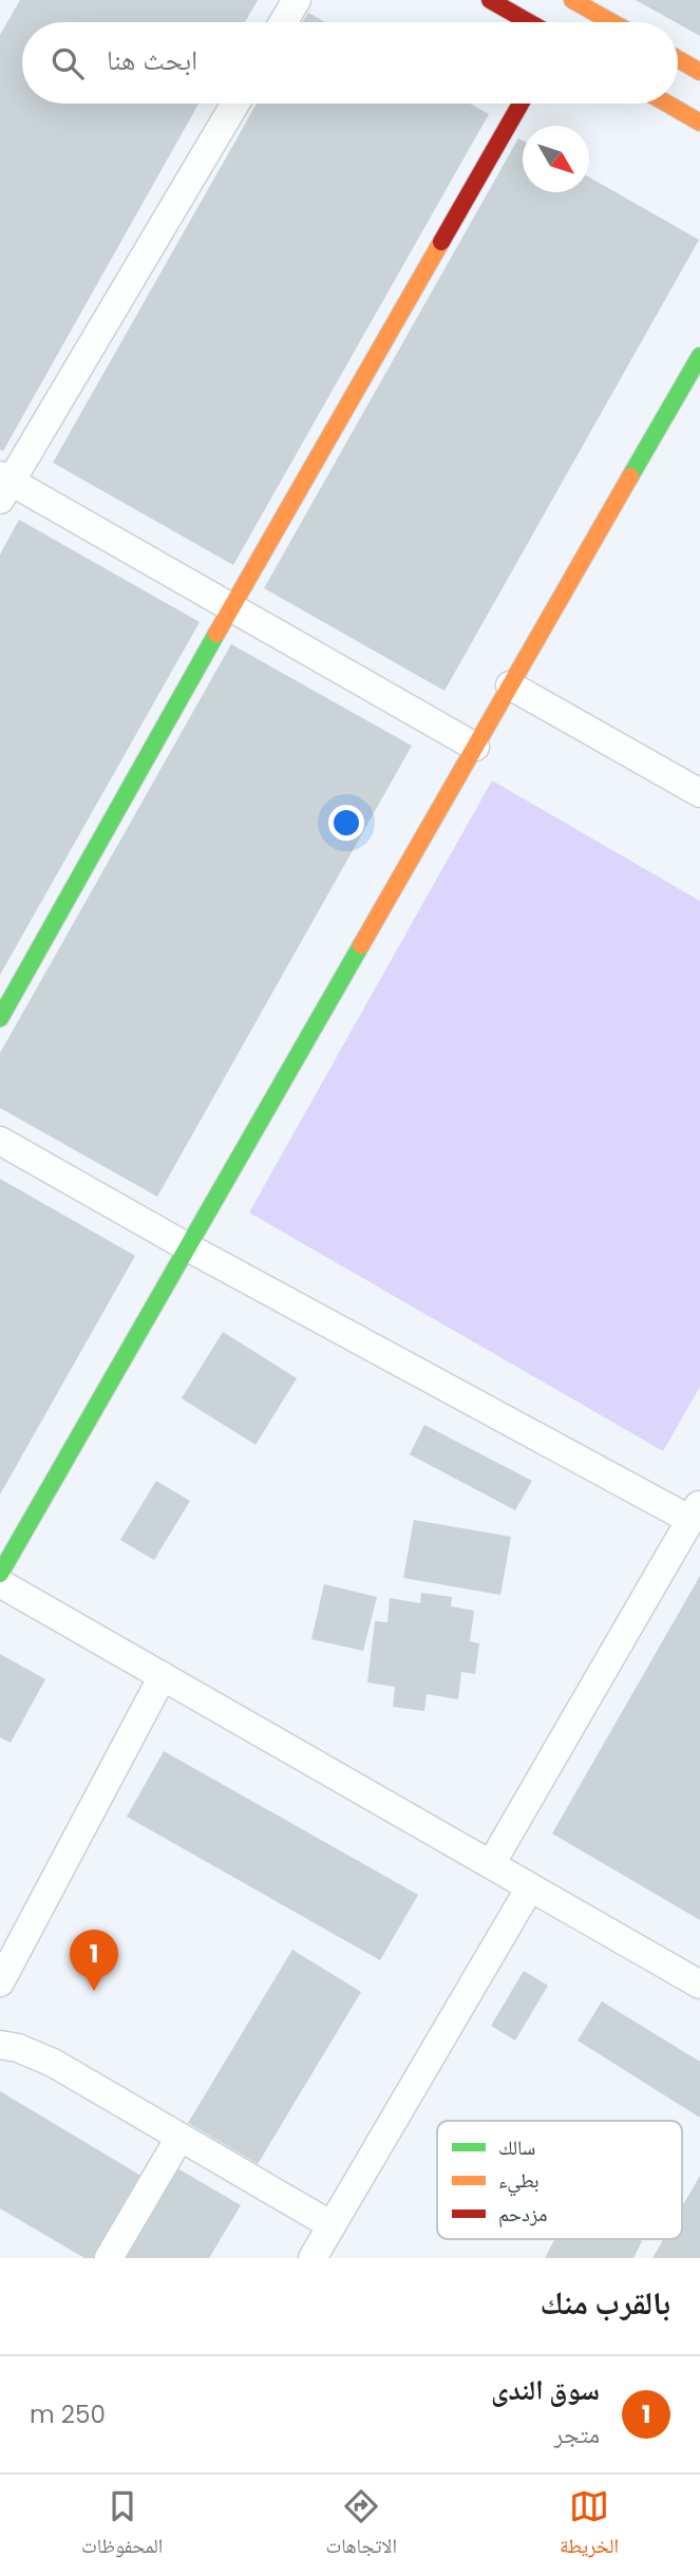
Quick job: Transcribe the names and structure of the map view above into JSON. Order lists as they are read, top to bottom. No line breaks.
{"legend":["سالك","بطيء","مزدحم"],"north":"bottom right","page":{"search":"ابحث هنا","pins":"1","heading":"بالقرب منك","list":[{"mark":"1","name":"سوق الندى","note":"متجر","value":"250 m"}],"nav":["الخريطة","الاتجاهات","المحفوظات"]}}
